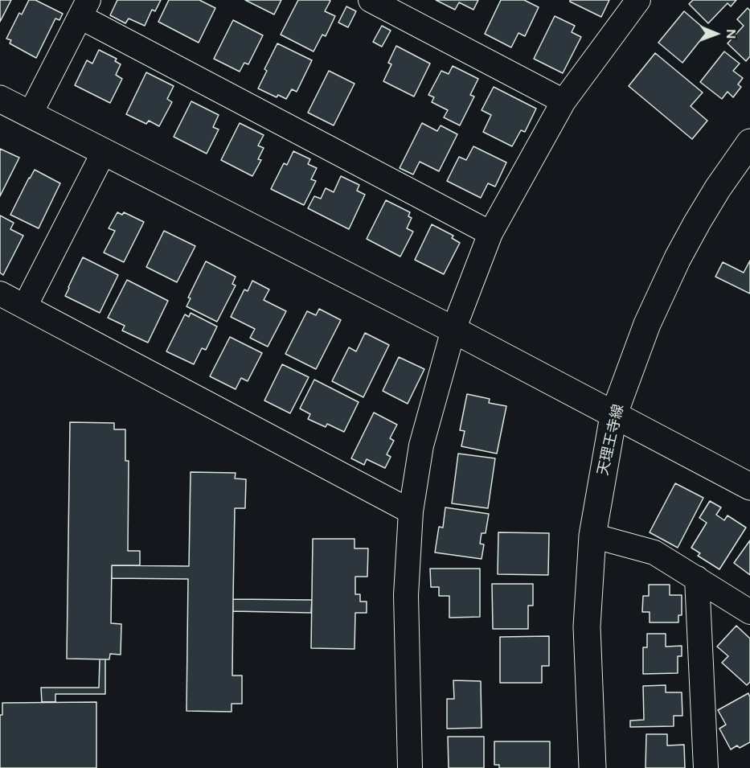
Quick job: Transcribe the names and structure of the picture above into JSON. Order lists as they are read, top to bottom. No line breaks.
{"streets":{"street":["天理王寺線"]},"north":"right"}
